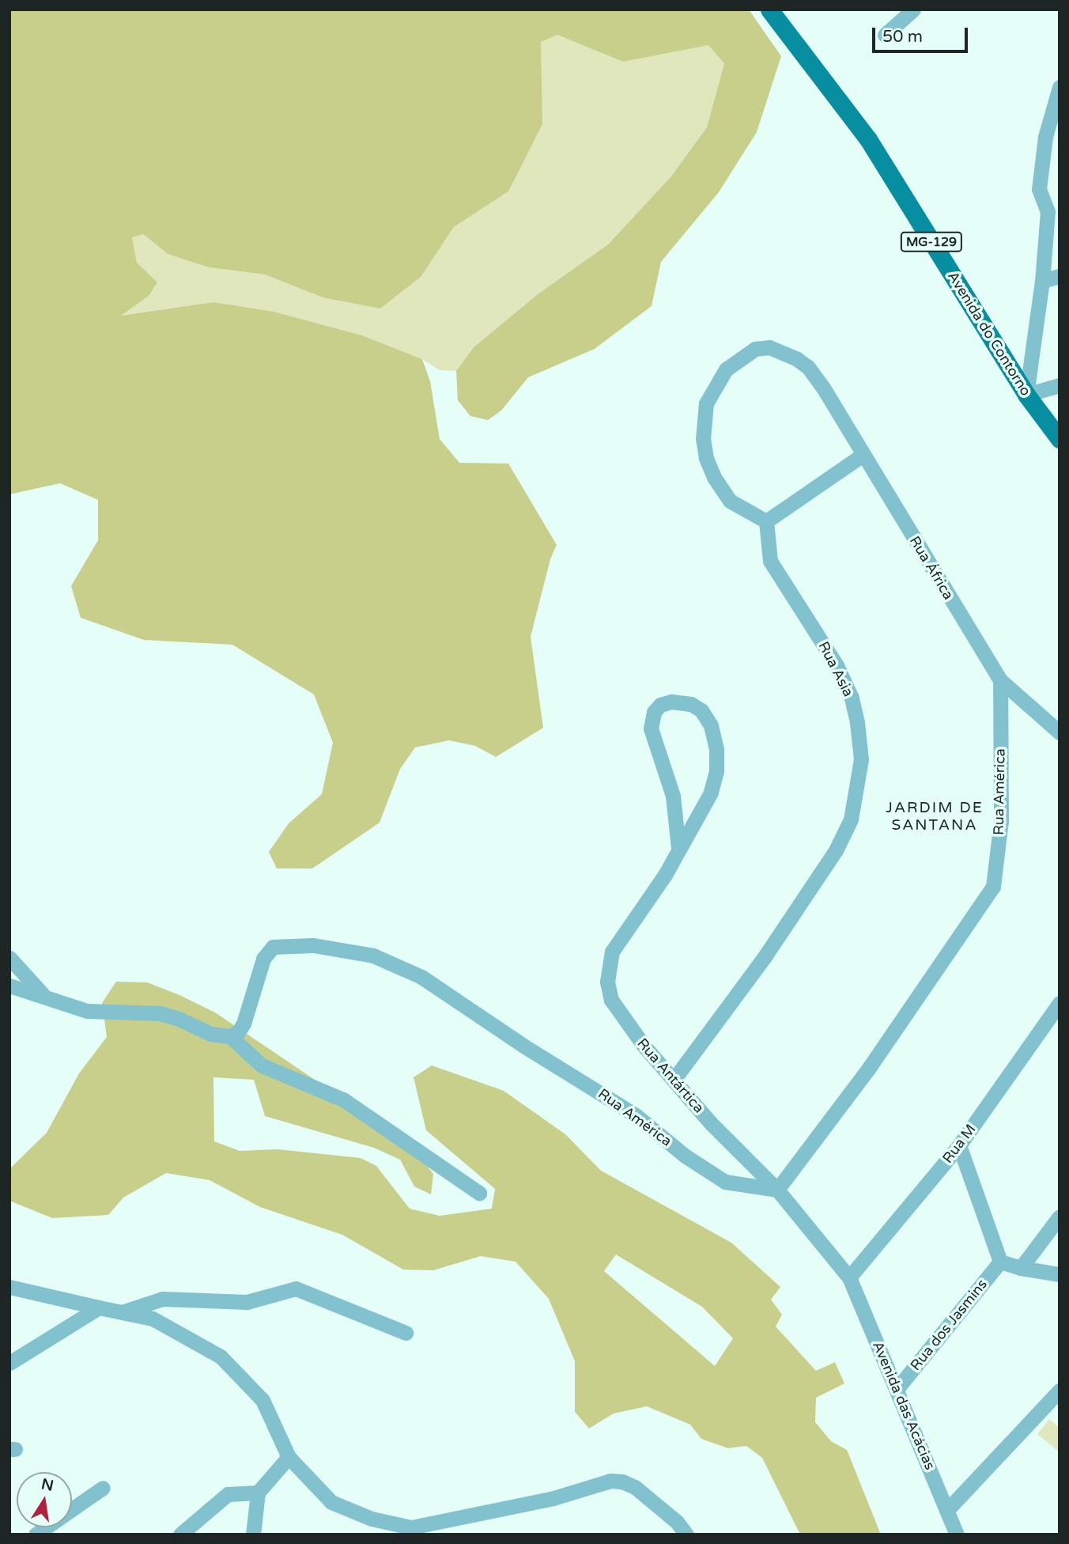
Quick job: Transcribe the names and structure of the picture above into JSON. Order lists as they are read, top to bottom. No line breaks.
{"streets":{"main road":["MG-129","Avenida do Contorno"],"street":["Rua África","Rua Asia","Rua América","Rua Antártica","Rua M","Rua dos Jasmins","Avenida das Acácias"]},"crossings":[["Rua África","Rua Asia"],["Rua África","Rua América"],["Rua Asia","Rua Antártica"],["Rua América","Rua Antártica"],["Rua Antártica","Rua M"],["Rua Antártica","Avenida das Acácias"],["Rua M","Avenida das Acácias"],["Rua dos Jasmins","Avenida das Acácias"]],"districts":["JARDIM DE SANTANA"],"scale_bar":"50 m","north":"top"}
